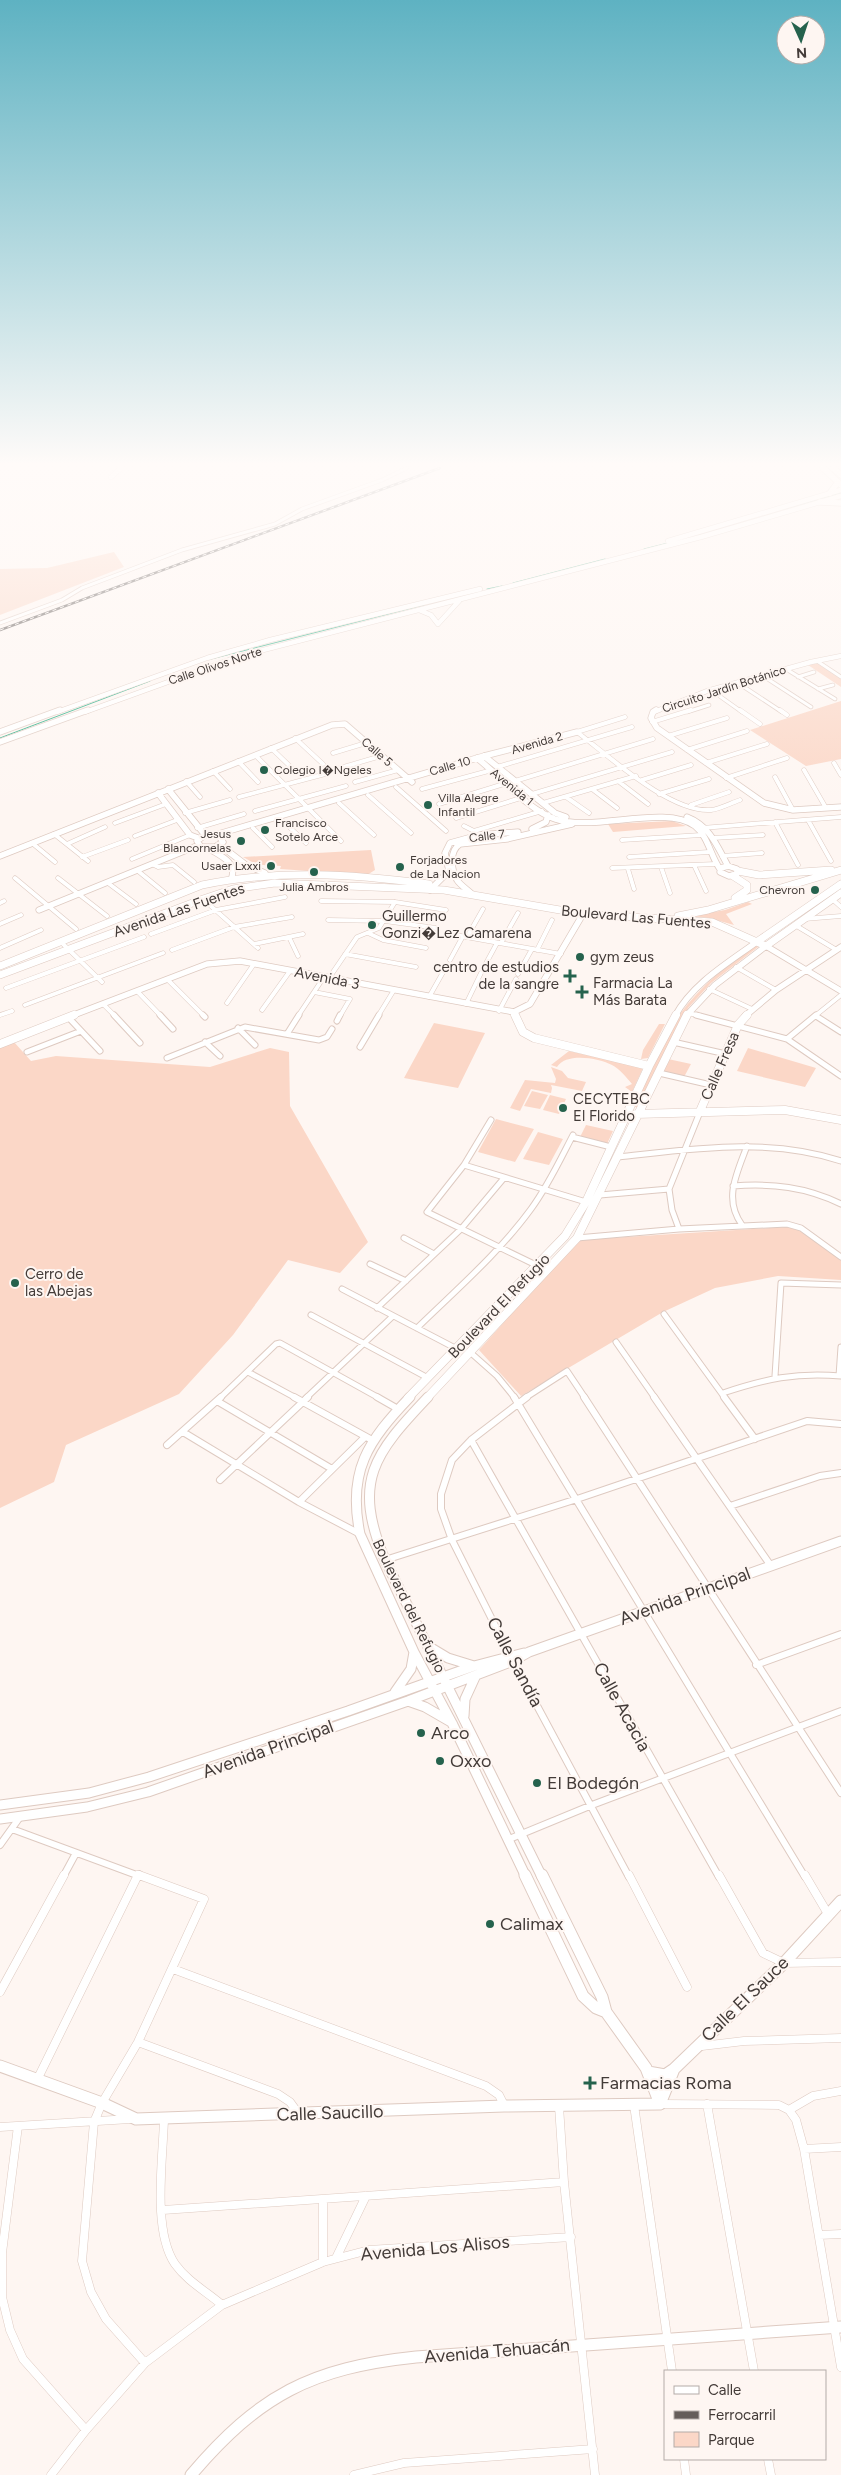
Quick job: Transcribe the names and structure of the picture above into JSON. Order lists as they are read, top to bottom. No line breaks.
{"streets":{"main road":["Calle Olivos Norte","Circuito Jardín Botánico","Avenida 2","Calle 5","Calle 10","Avenida 1","Calle 7","Avenida Las Fuentes","Boulevard Las Fuentes","Avenida 3","Calle Fresa","Boulevard El Refugio","Avenida Principal","Boulevard del Refugio","Calle El Sauce","Calle Saucillo","Avenida Tehuacán"],"street":["Calle Sandía","Calle Acacia","Avenida Los Alisos"]},"crossings":[["Avenida 2","Calle 10"],["Calle 5","Calle 10"],["Calle 10","Avenida 1"],["Avenida 1","Calle 7"],["Calle 7","Boulevard Las Fuentes"],["Avenida Las Fuentes","Boulevard Las Fuentes"],["Boulevard Las Fuentes","Boulevard El Refugio"],["Boulevard Las Fuentes","Boulevard del Refugio"],["Boulevard El Refugio","Avenida Principal"],["Boulevard El Refugio","Boulevard del Refugio"],["Avenida Principal","Boulevard del Refugio"],["Avenida Principal","Calle Sandía"],["Avenida Principal","Calle Acacia"],["Boulevard del Refugio","Calle El Sauce"],["Boulevard del Refugio","Calle Saucillo"],["Calle Sandía","Calle Acacia"],["Calle Acacia","Calle El Sauce"],["Calle El Sauce","Calle Saucillo"]],"places":{"other":["Colegio I�Ngeles","Villa Alegre Infantil","Francisco Sotelo Arce","Jesus Blancornelas","Usaer Lxxxi","Forjadores de La Nacion","Julia Ambros","Chevron","Guillermo Gonzi�Lez Camarena","gym zeus","CECYTEBC El Florido","Cerro de las Abejas","Arco","Oxxo","El Bodegón","Calimax"],"health":["centro de estudios de la sangre","Farmacia La Más Barata","Farmacias Roma"]},"legend":["Calle","Ferrocarril","Parque"],"north":"bottom"}
